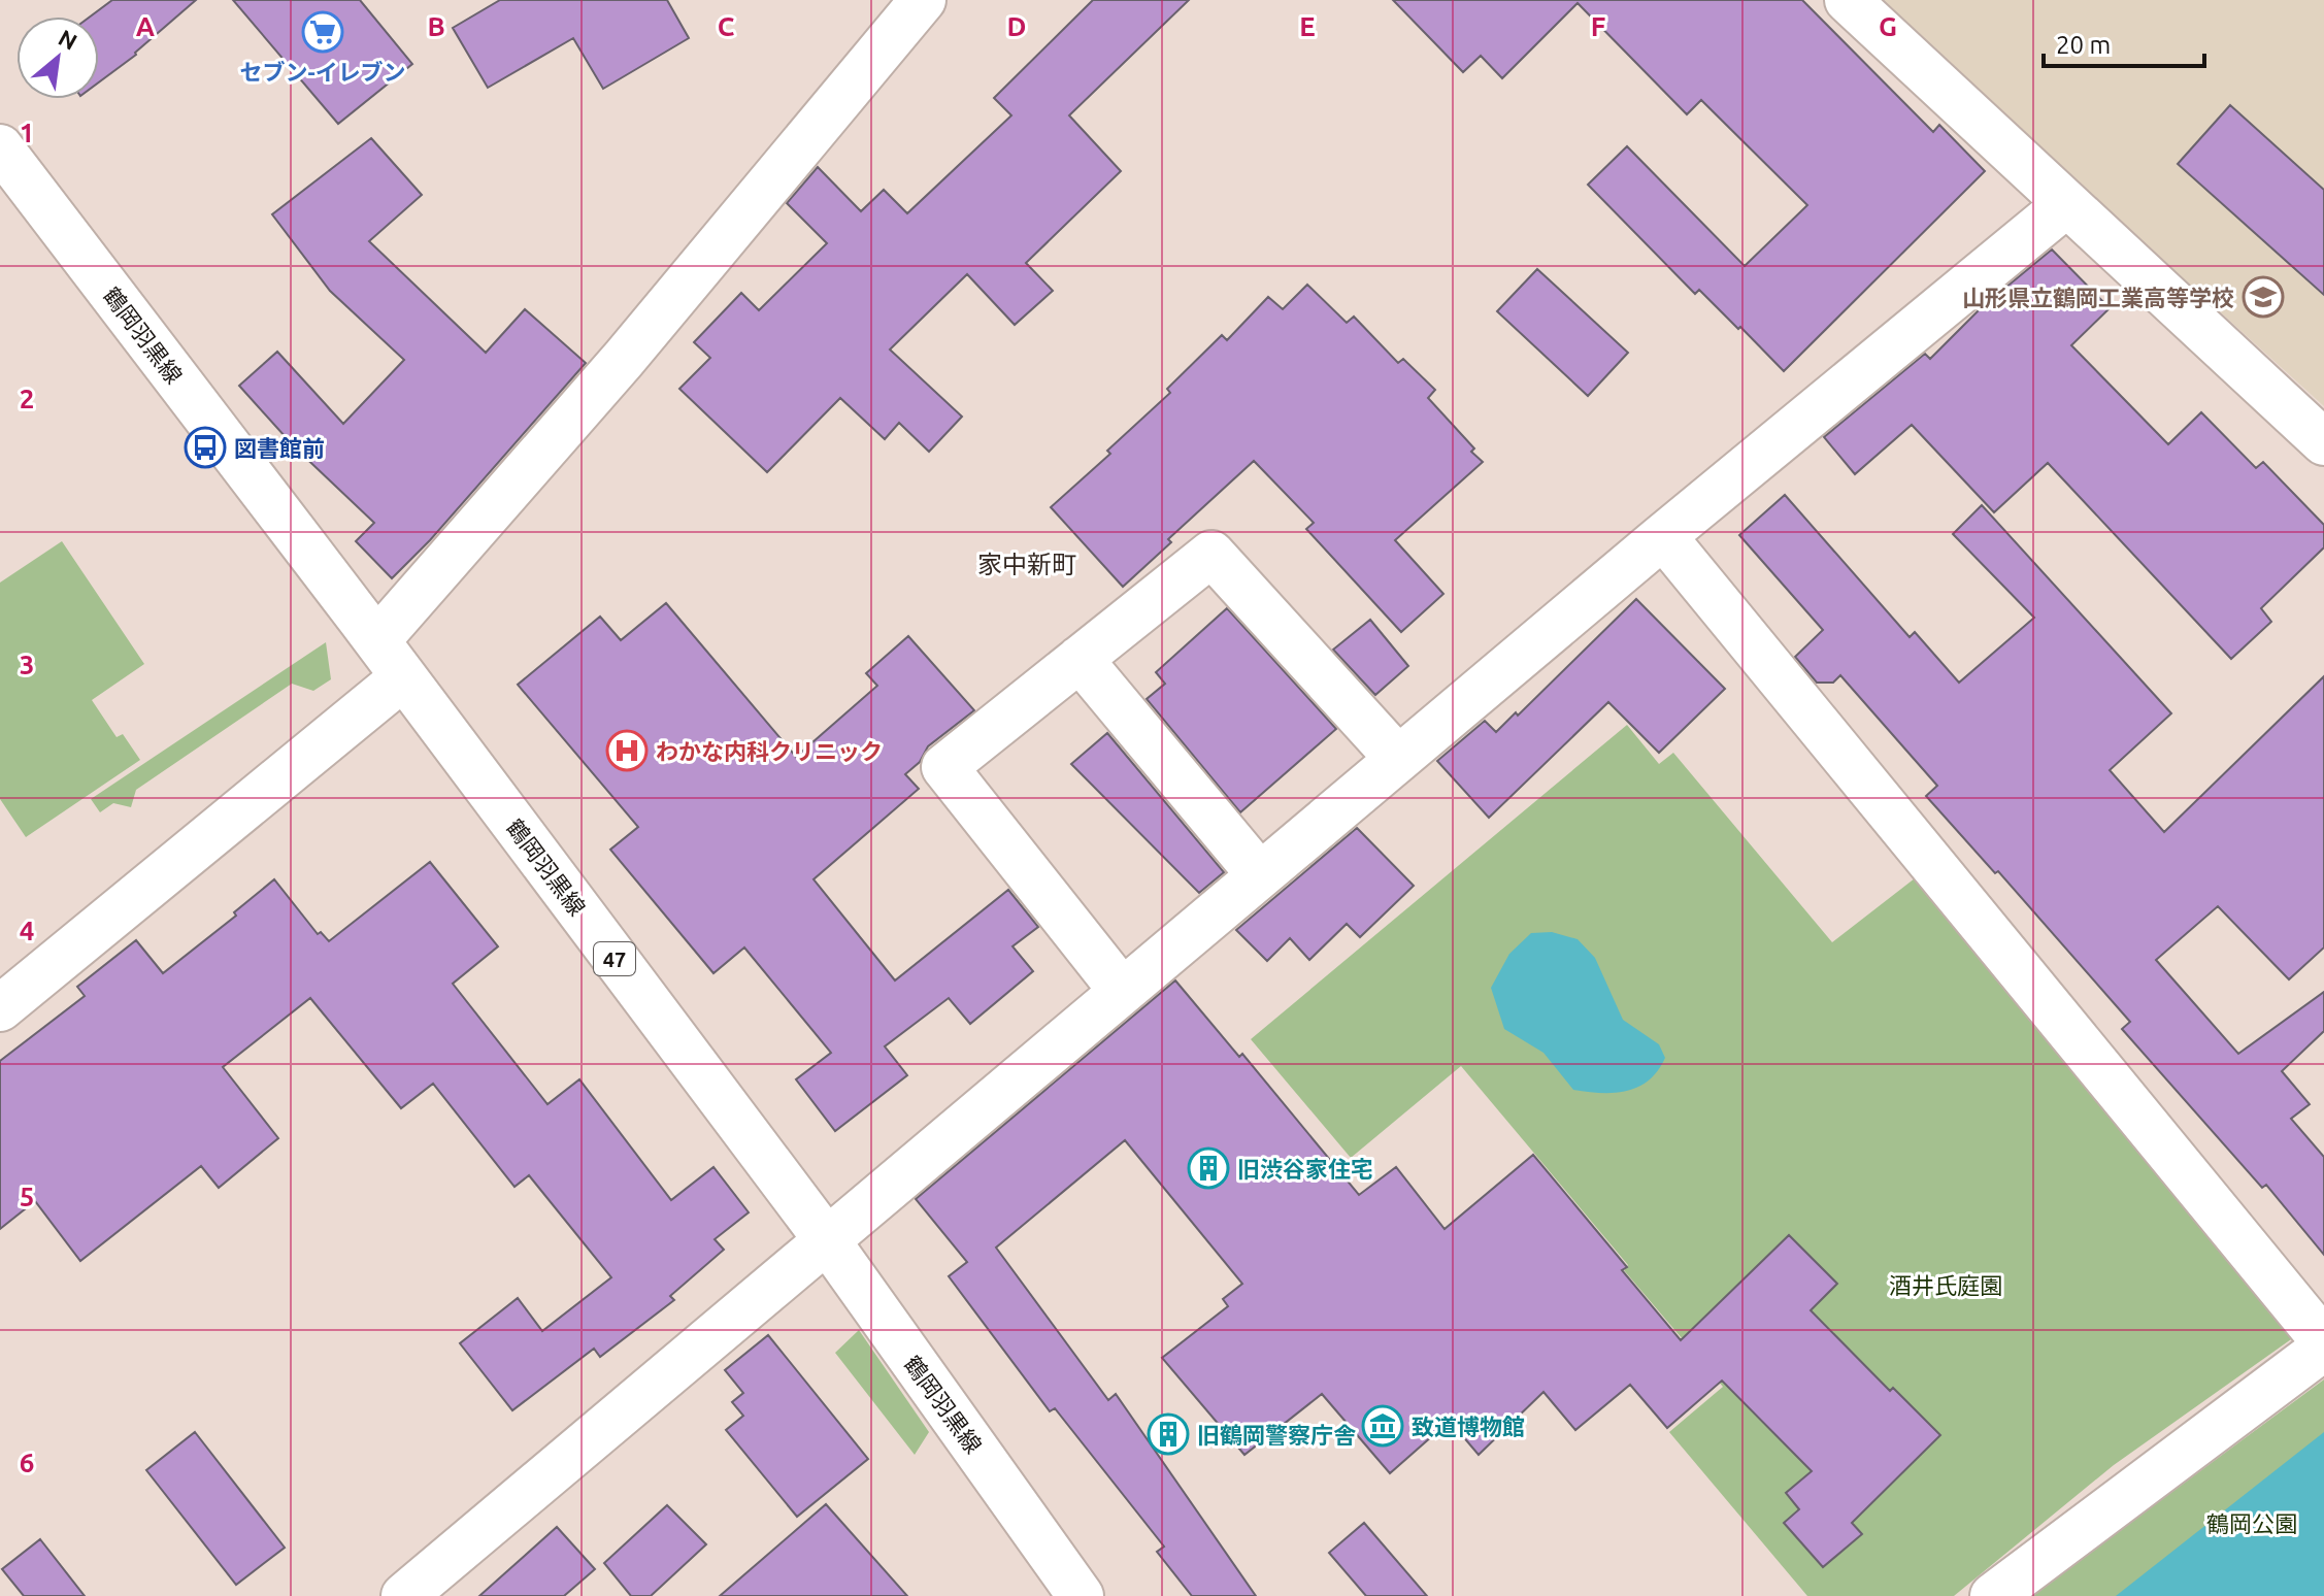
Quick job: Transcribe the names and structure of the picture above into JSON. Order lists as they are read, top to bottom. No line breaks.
{"streets":{"street":["鶴岡羽黒線","47"]},"districts":["家中新町"],"parks":["酒井氏庭園","鶴岡公園"],"places":{"supermarket":["セブン-イレブン"],"school or university":["山形県立鶴岡工業高等学校"],"bus stop":["図書館前"],"hospital":["わかな内科クリニック"],"building":["旧渋谷家住宅","旧鶴岡警察庁舎"],"museum":["致道博物館"]},"scale_bar":"20 m","north":"top right","grid":{"columns":["A","B","C","D","E","F","G"],"rows":["1","2","3","4","5","6"]}}
